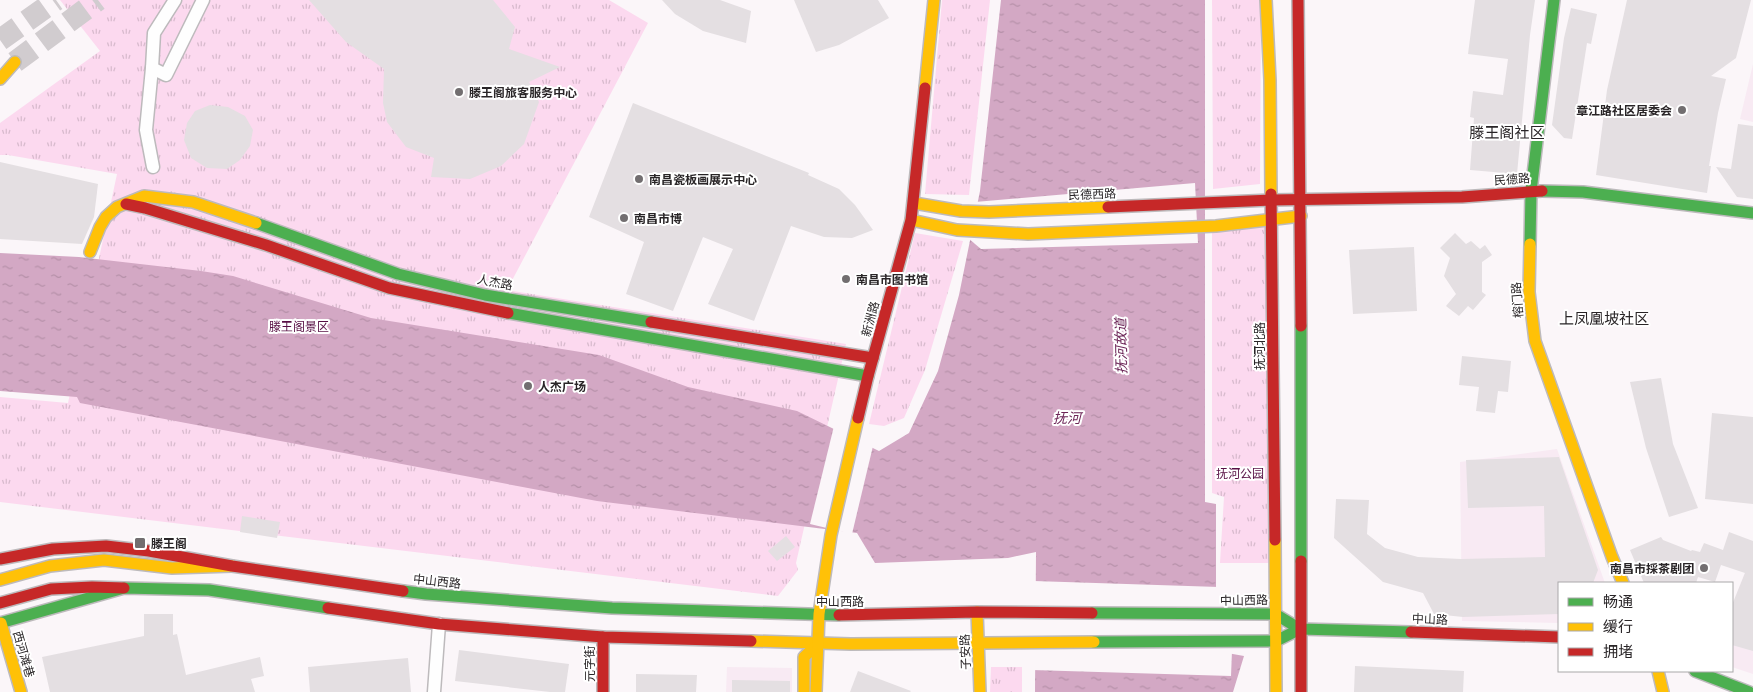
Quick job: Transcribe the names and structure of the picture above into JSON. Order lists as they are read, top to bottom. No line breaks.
{"streets":{"main road":["民德路","民德西路","人杰路","榕门路","新洲路","抚河北路","中山西路","中山路","子安路","西河滩巷","元字街"]},"crossings":[["民德路","民德西路"],["民德路","榕门路"],["民德路","抚河北路"],["民德西路","新洲路"],["民德西路","抚河北路"],["人杰路","新洲路"],["新洲路","中山西路"],["抚河北路","中山西路"],["中山西路","中山路"],["中山西路","子安路"]],"districts":["滕王阁社区","上凤凰坡社区"],"water":["抚河故道","抚河"],"parks":["滕王阁景区","抚河公园"],"places":{"other":["滕王阁旅客服务中心","章江路社区居委会","南昌瓷板画展示中心","南昌市博","南昌市图书馆","人杰广场","南昌市採茶剧团"],"transit":["滕王阁"]},"legend":["畅通","缓行","拥堵"]}
